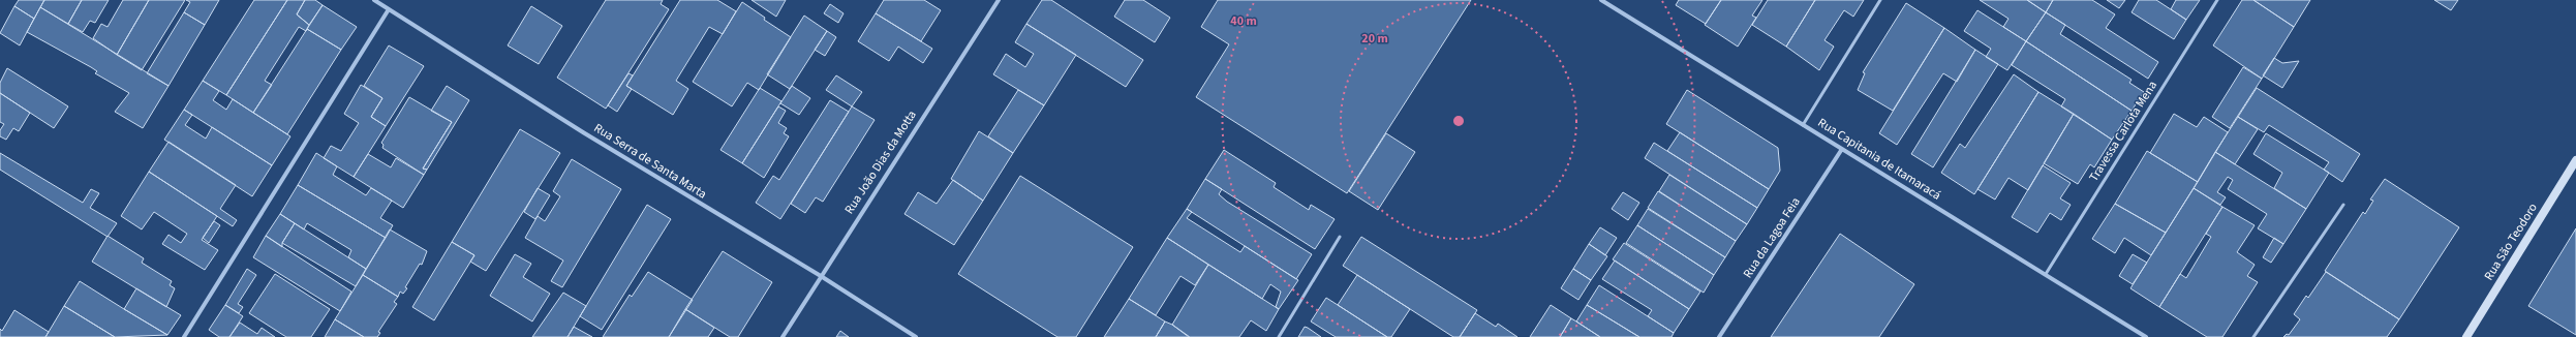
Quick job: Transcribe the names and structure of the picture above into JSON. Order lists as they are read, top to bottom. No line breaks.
{"streets":{"main road":["Rua São Teodoro"],"street":["Rua Capitania de Itamaracá","Rua Serra de Santa Marta","Rua João Dias da Motta","Rua da Lagoa Feia"],"lane":["Travessa Carlota Mena"]},"crossings":[["Travessa Carlota Mena","Rua Capitania de Itamaracá"],["Rua Capitania de Itamaracá","Rua da Lagoa Feia"],["Rua Serra de Santa Marta","Rua João Dias da Motta"]],"rings":["40 m","20 m"]}
